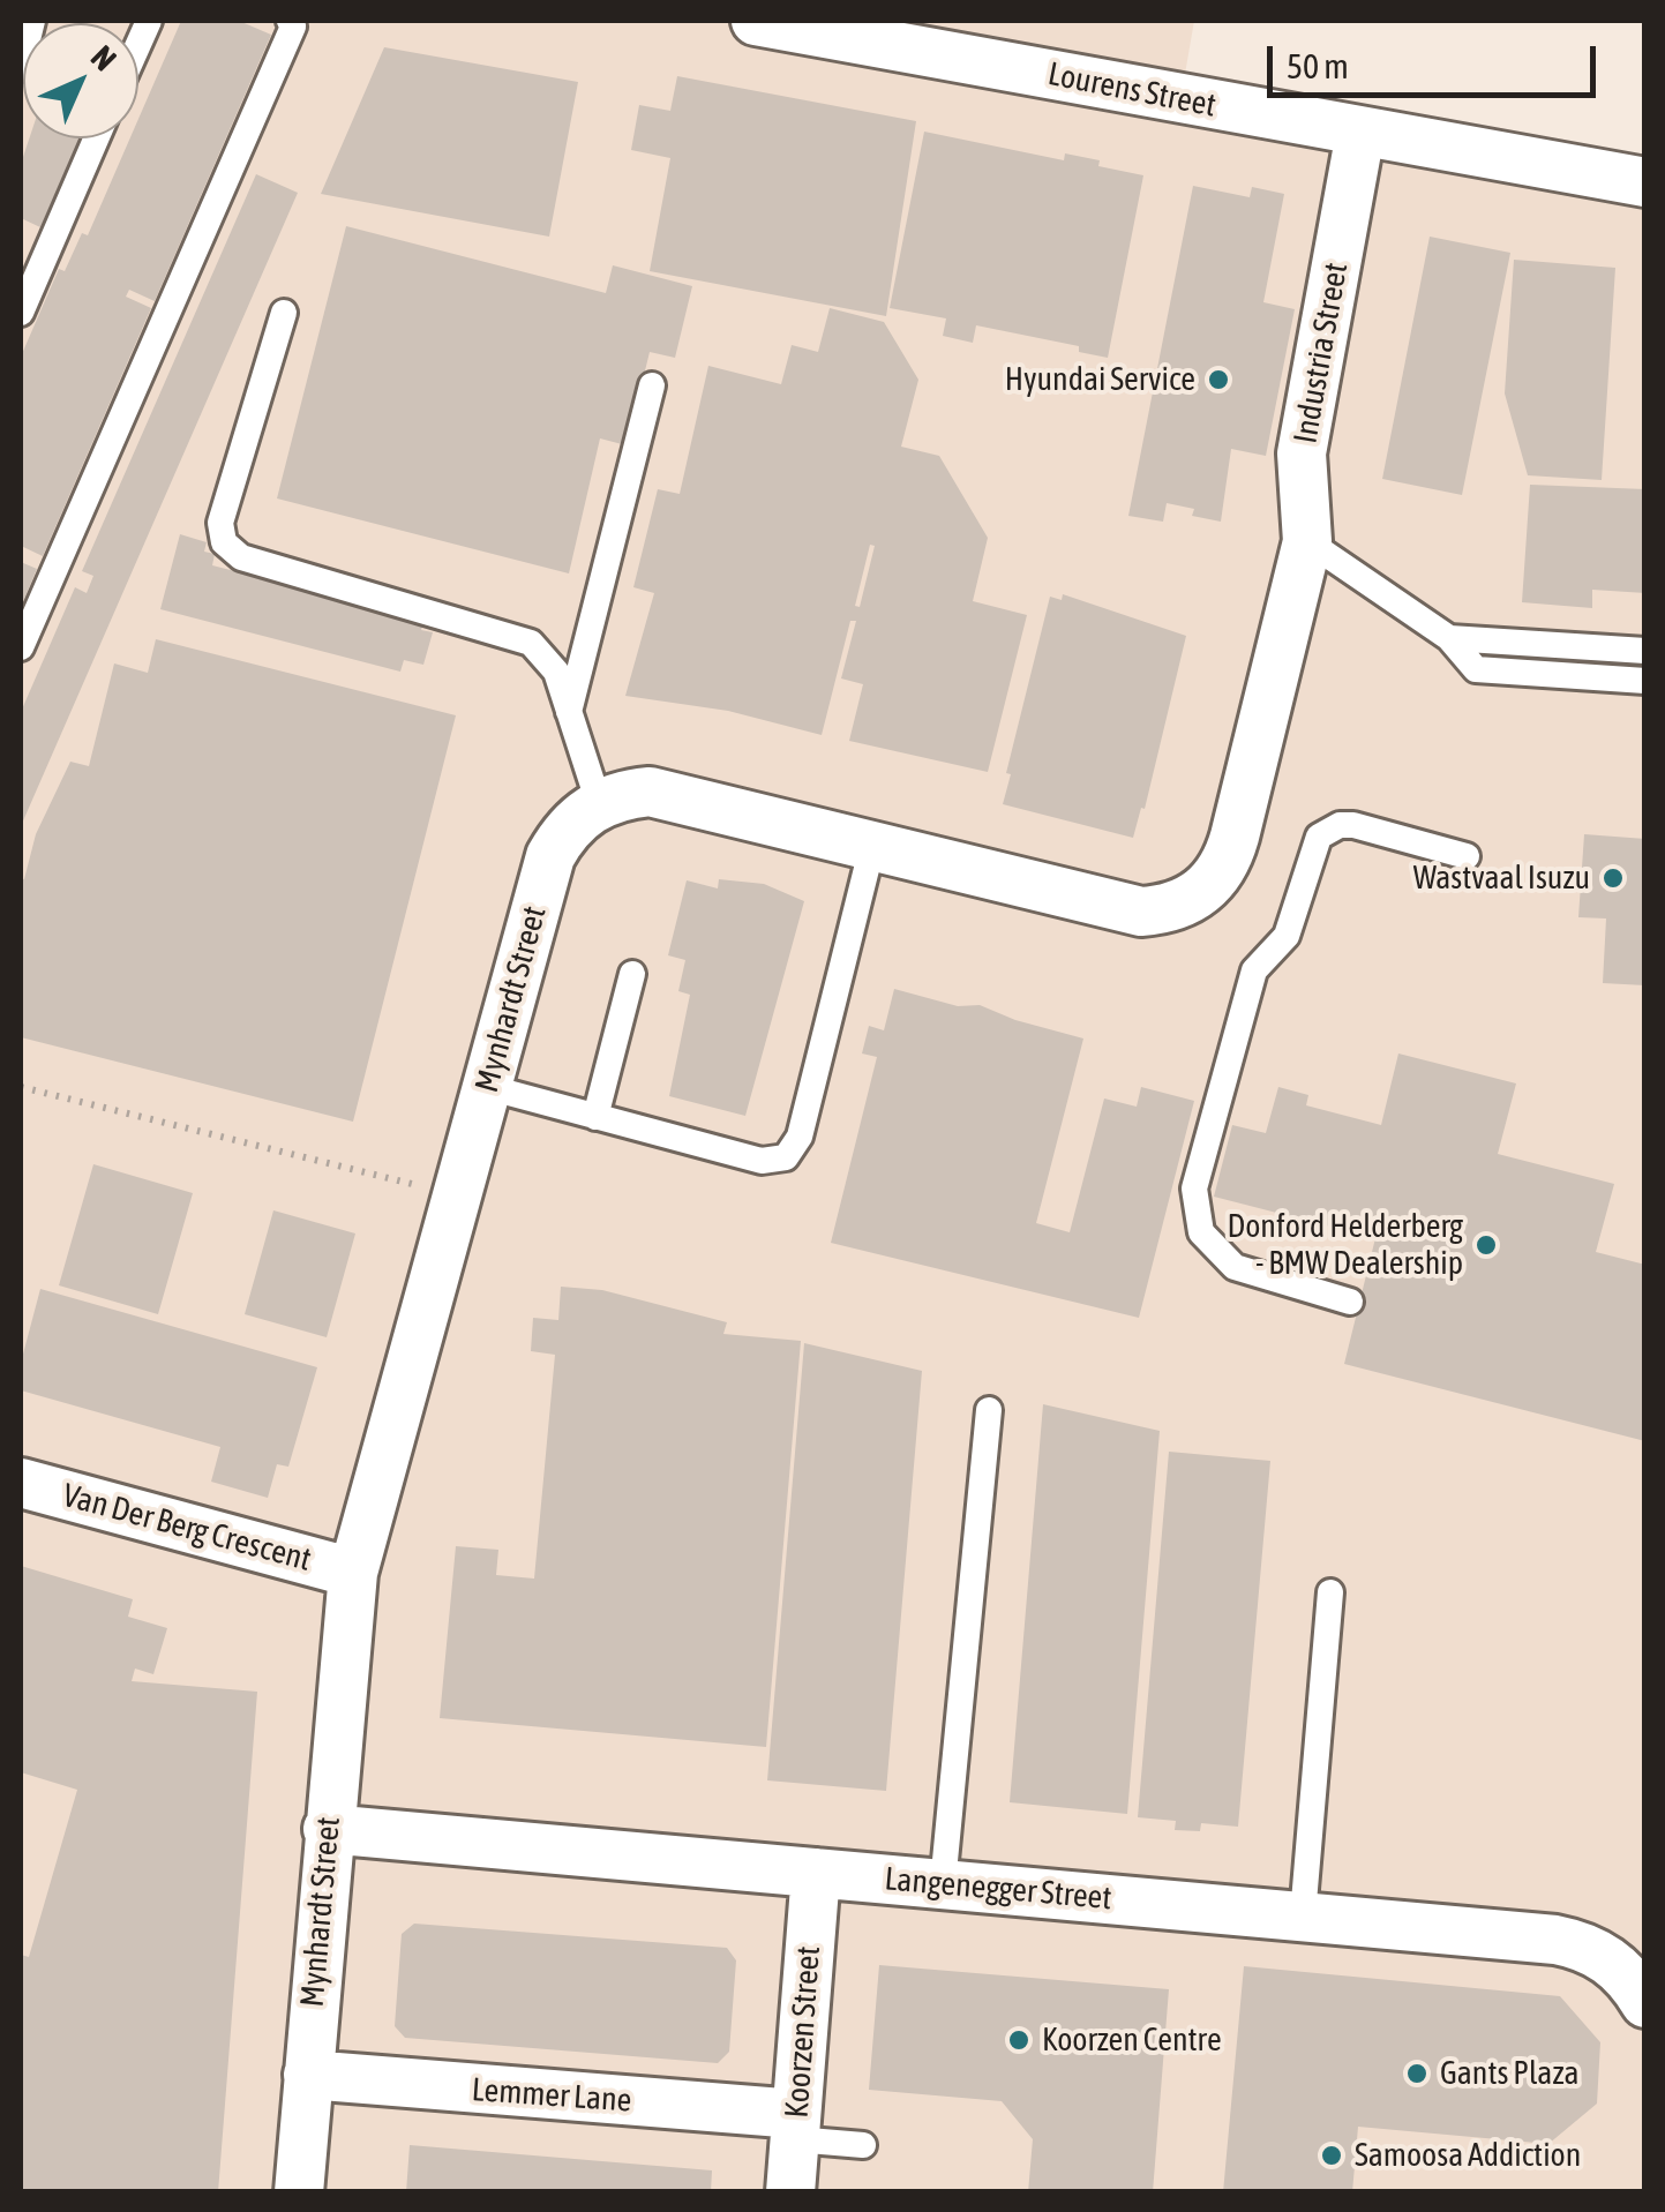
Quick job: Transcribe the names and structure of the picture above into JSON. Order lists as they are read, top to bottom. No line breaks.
{"streets":{"street":["Lourens Street","Industria Street","Mynhardt Street","Van Der Berg Crescent","Langenegger Street","Koorzen Street","Lemmer Lane"]},"crossings":[["Lourens Street","Industria Street"],["Mynhardt Street","Van Der Berg Crescent"],["Mynhardt Street","Langenegger Street"],["Mynhardt Street","Lemmer Lane"],["Langenegger Street","Koorzen Street"],["Koorzen Street","Lemmer Lane"]],"places":["Hyundai Service","Wastvaal Isuzu","Donford Helderberg - BMW Dealership","Koorzen Centre","Gants Plaza","Samoosa Addiction"],"scale_bar":"50 m","north":"top right"}
